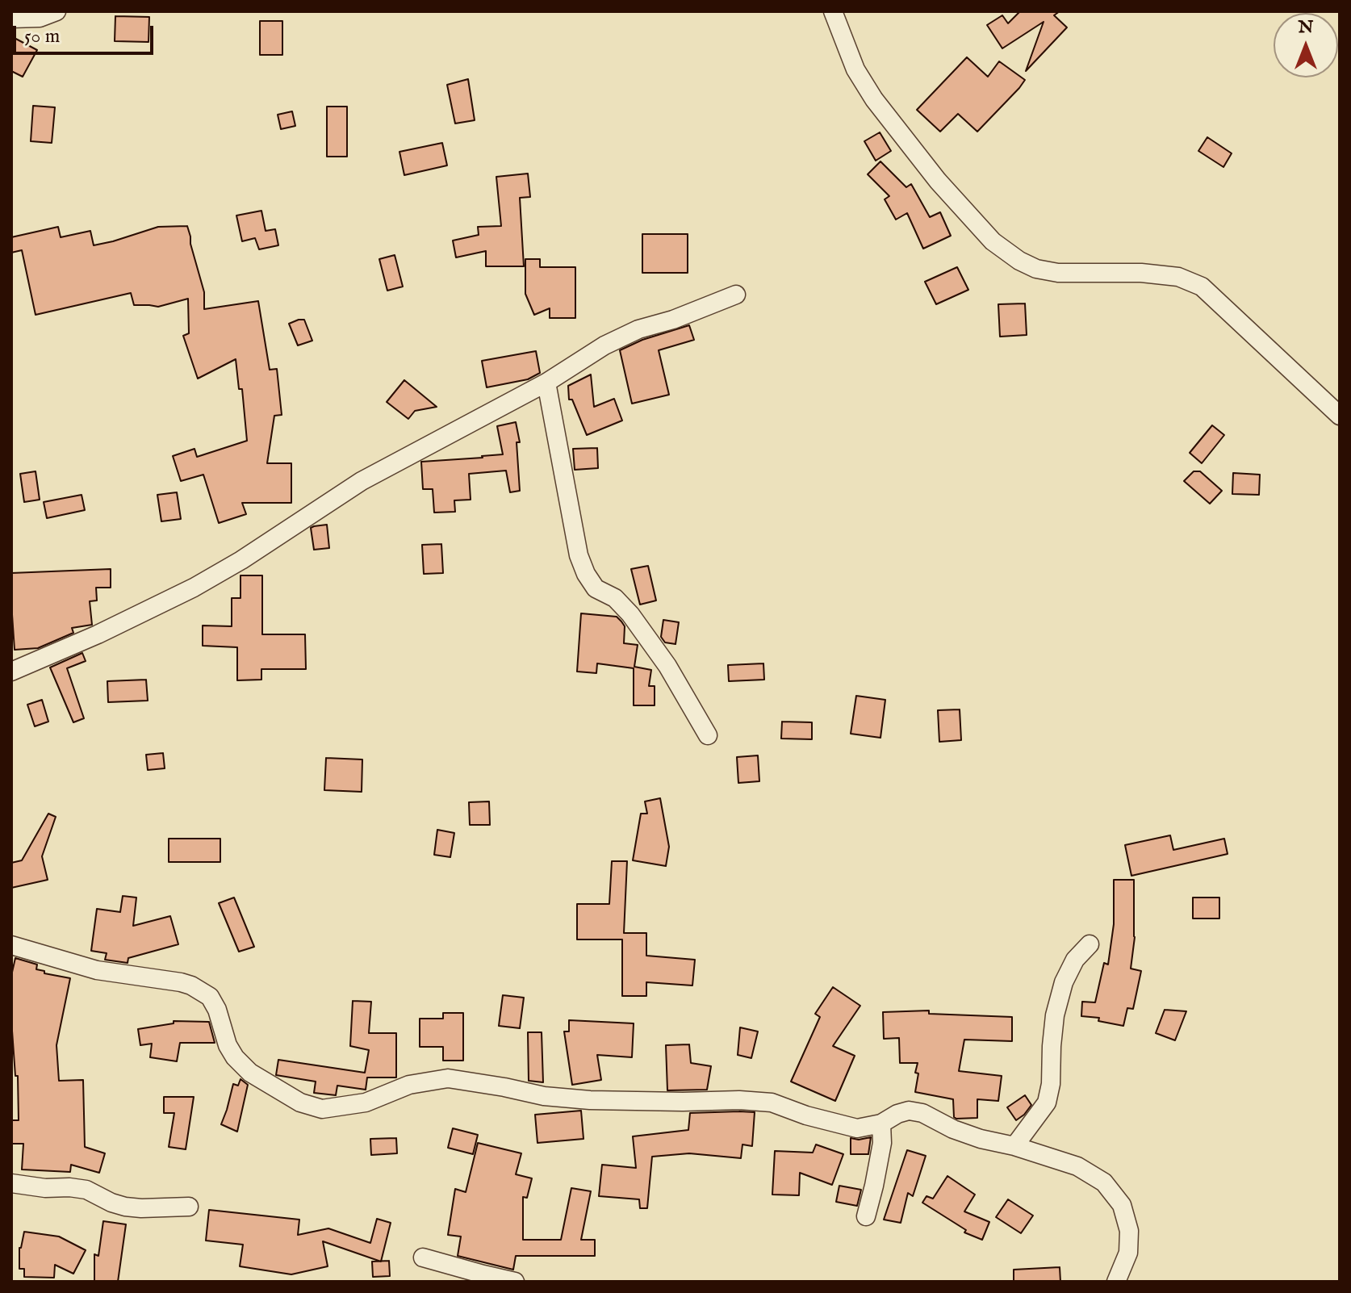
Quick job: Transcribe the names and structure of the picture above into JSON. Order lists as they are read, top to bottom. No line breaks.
{"scale_bar":"50 m","north":"top"}
